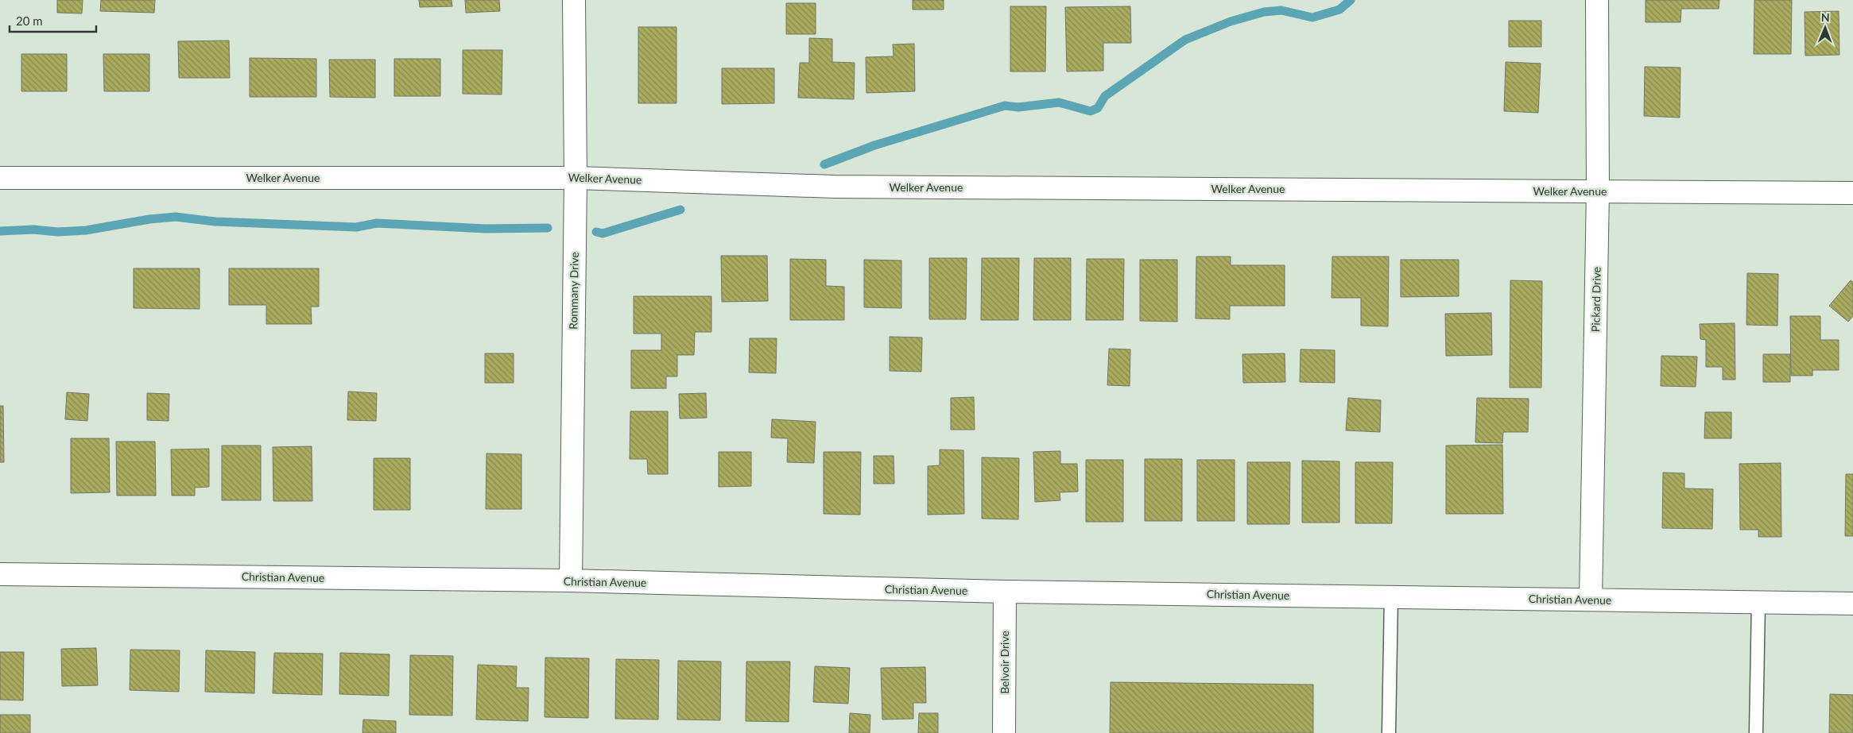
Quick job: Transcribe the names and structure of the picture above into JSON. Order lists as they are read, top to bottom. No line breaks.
{"streets":{"street":["Welker Avenue","Rommany Drive","Pickard Drive","Christian Avenue","Belvoir Drive"]},"crossings":[["Welker Avenue","Rommany Drive"],["Welker Avenue","Pickard Drive"],["Rommany Drive","Christian Avenue"],["Pickard Drive","Christian Avenue"],["Christian Avenue","Belvoir Drive"]],"scale_bar":"20 m","north":"top"}
